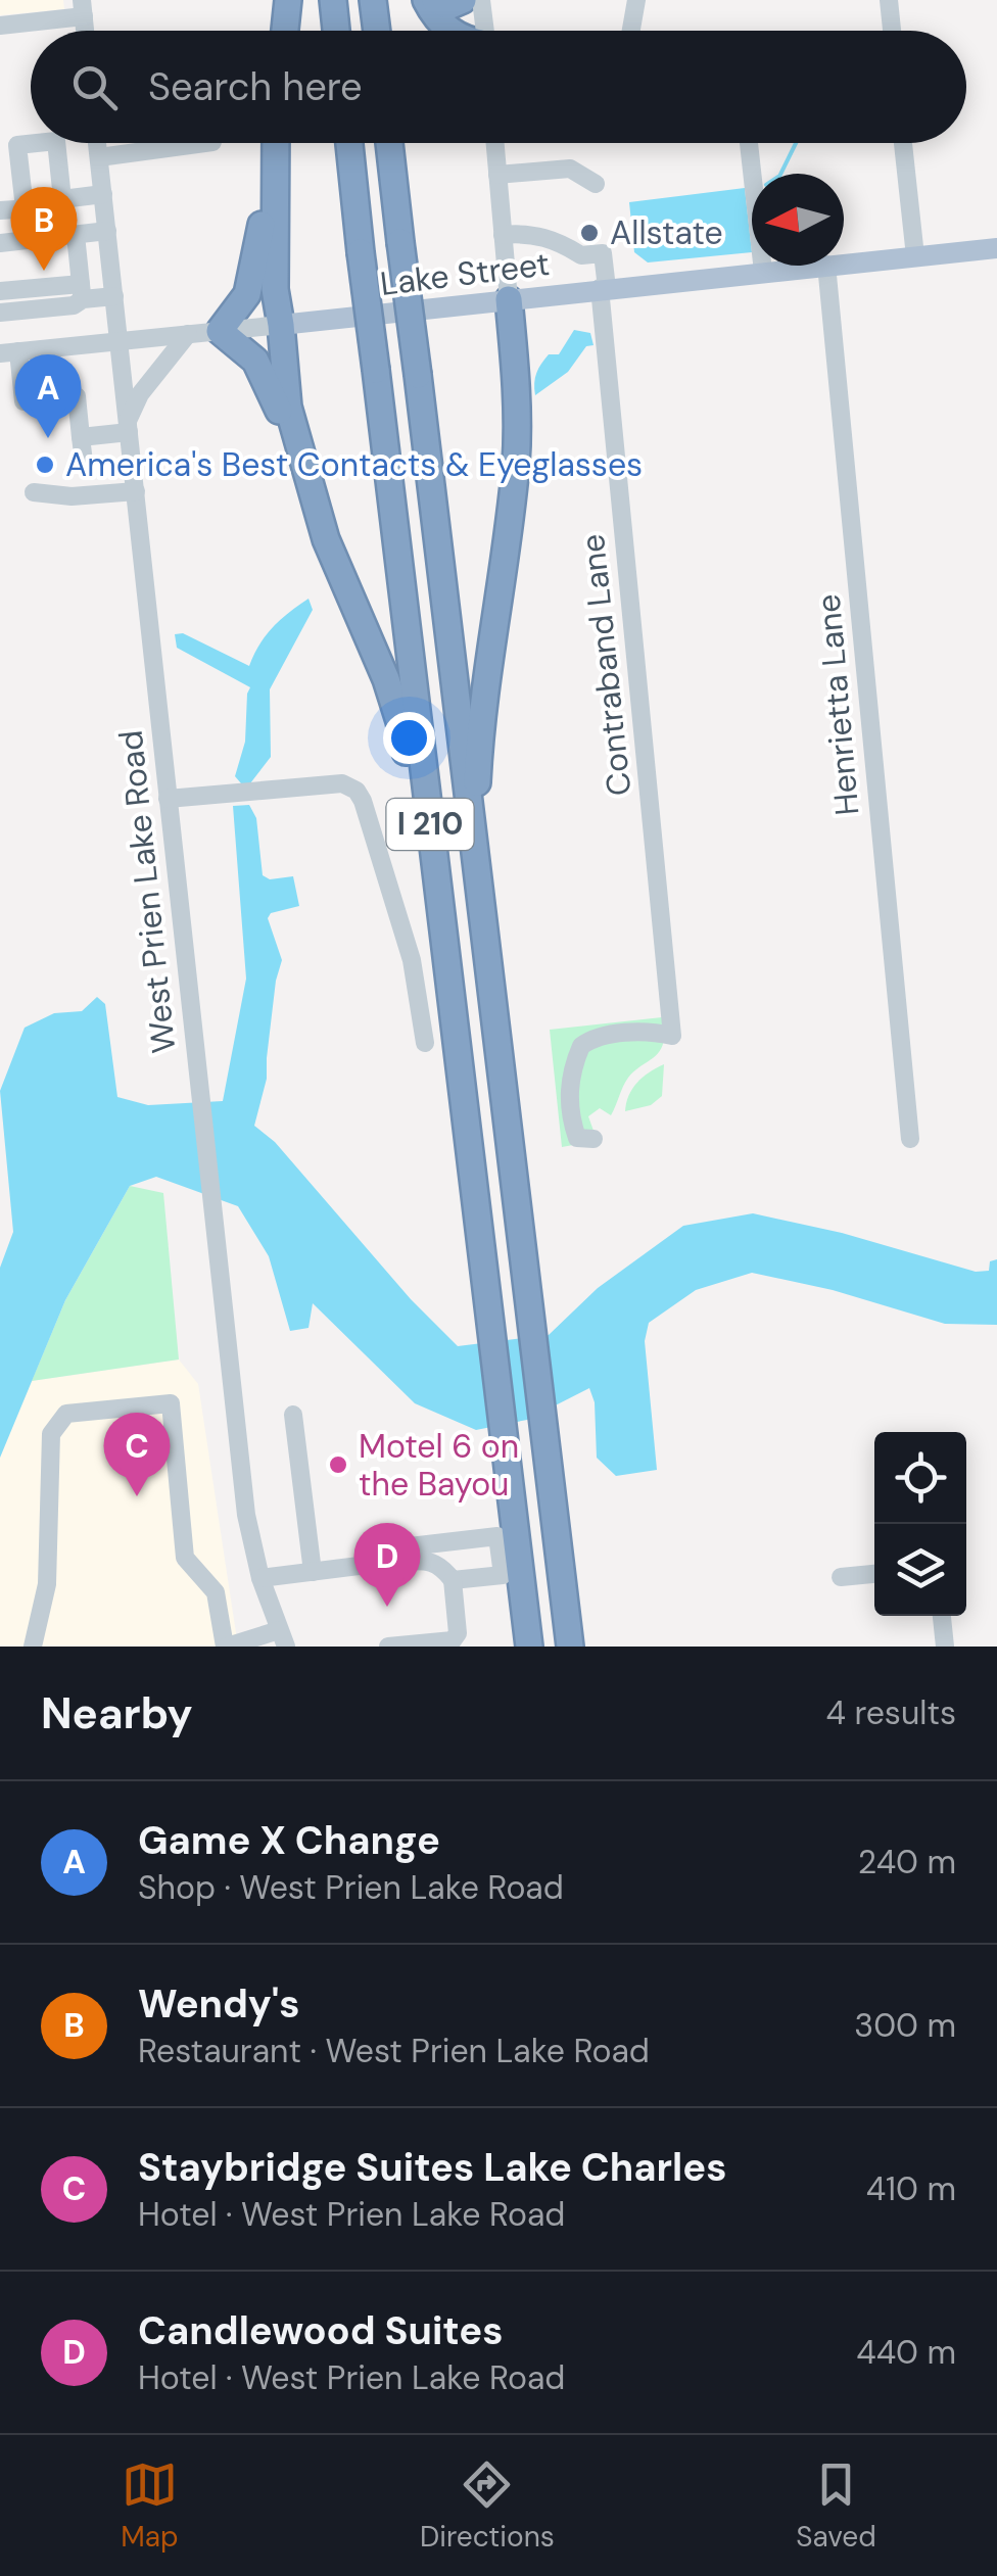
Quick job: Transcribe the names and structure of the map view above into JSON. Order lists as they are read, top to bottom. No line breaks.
{"streets":{"highway":["I 210"],"main road":["Lake Street"],"street":["Contraband Lane","Henrietta Lane","West Prien Lake Road"]},"crossings":[["Lake Street","Contraband Lane"],["Lake Street","West Prien Lake Road"]],"places":["Allstate","America's Best Contacts & Eyeglasses","Motel 6 on the Bayou"],"north":"left","page":{"search":"Search here","pins":["B","A","C","D"],"heading":["Nearby","4 results"],"list":[{"mark":"A","name":"Game X Change","note":"Shop · West Prien Lake Road","value":"240 m"},{"mark":"B","name":"Wendy's","note":"Restaurant · West Prien Lake Road","value":"300 m"},{"mark":"C","name":"Staybridge Suites Lake Charles","note":"Hotel · West Prien Lake Road","value":"410 m"},{"mark":"D","name":"Candlewood Suites","note":"Hotel · West Prien Lake Road","value":"440 m"}],"nav":["Map","Directions","Saved"]}}
